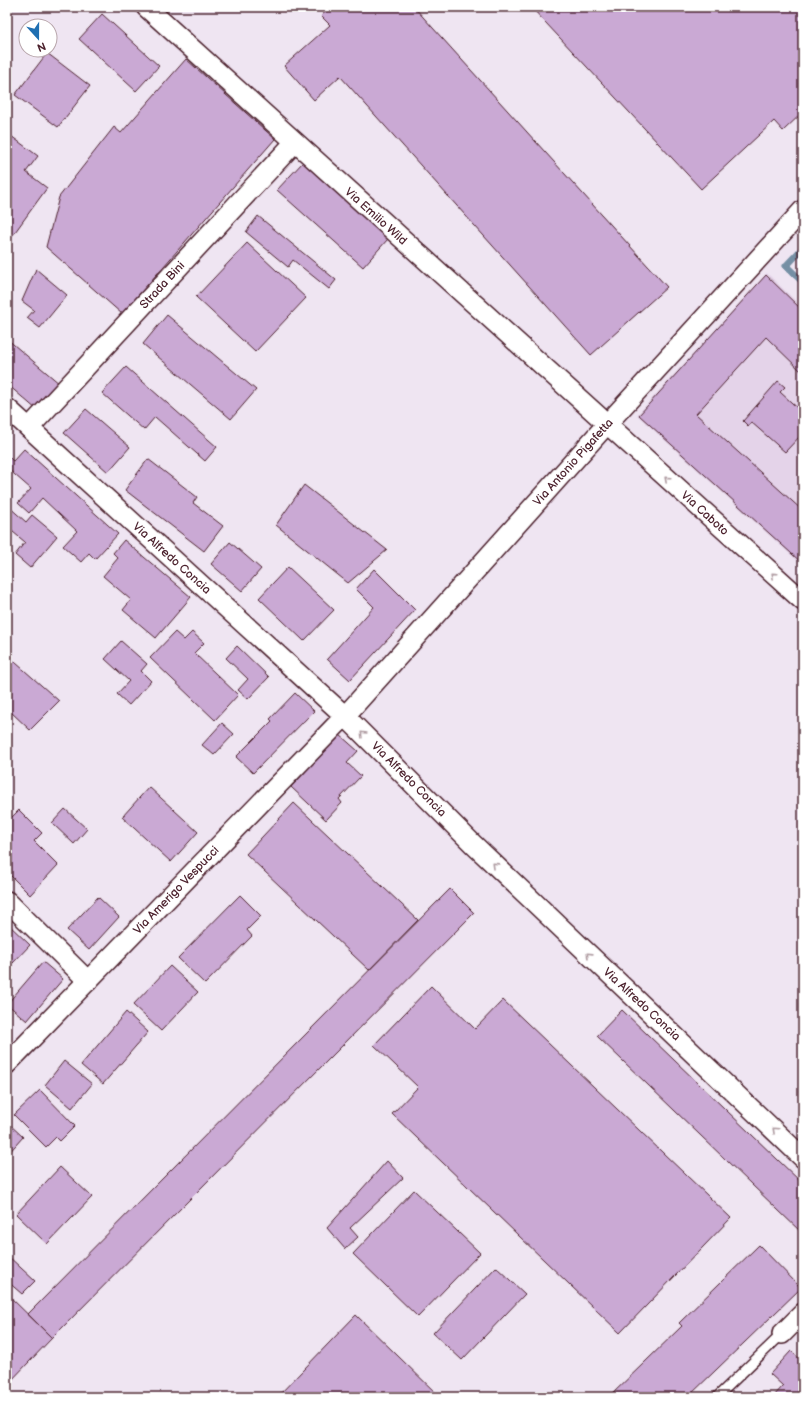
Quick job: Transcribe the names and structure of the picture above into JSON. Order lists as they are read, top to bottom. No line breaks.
{"streets":{"street":["Via Emilio Wild","Strada Bini","Via Antonio Pigafetta","Via Caboto","Via Alfredo Concia","Via Amerigo Vespucci"]},"crossings":[["Via Emilio Wild","Strada Bini"],["Via Emilio Wild","Via Antonio Pigafetta"],["Via Emilio Wild","Via Caboto"],["Strada Bini","Via Alfredo Concia"],["Via Antonio Pigafetta","Via Caboto"],["Via Antonio Pigafetta","Via Alfredo Concia"],["Via Antonio Pigafetta","Via Amerigo Vespucci"],["Via Alfredo Concia","Via Amerigo Vespucci"]],"one_way":["Via Caboto","Via Alfredo Concia"],"north":"bottom"}
